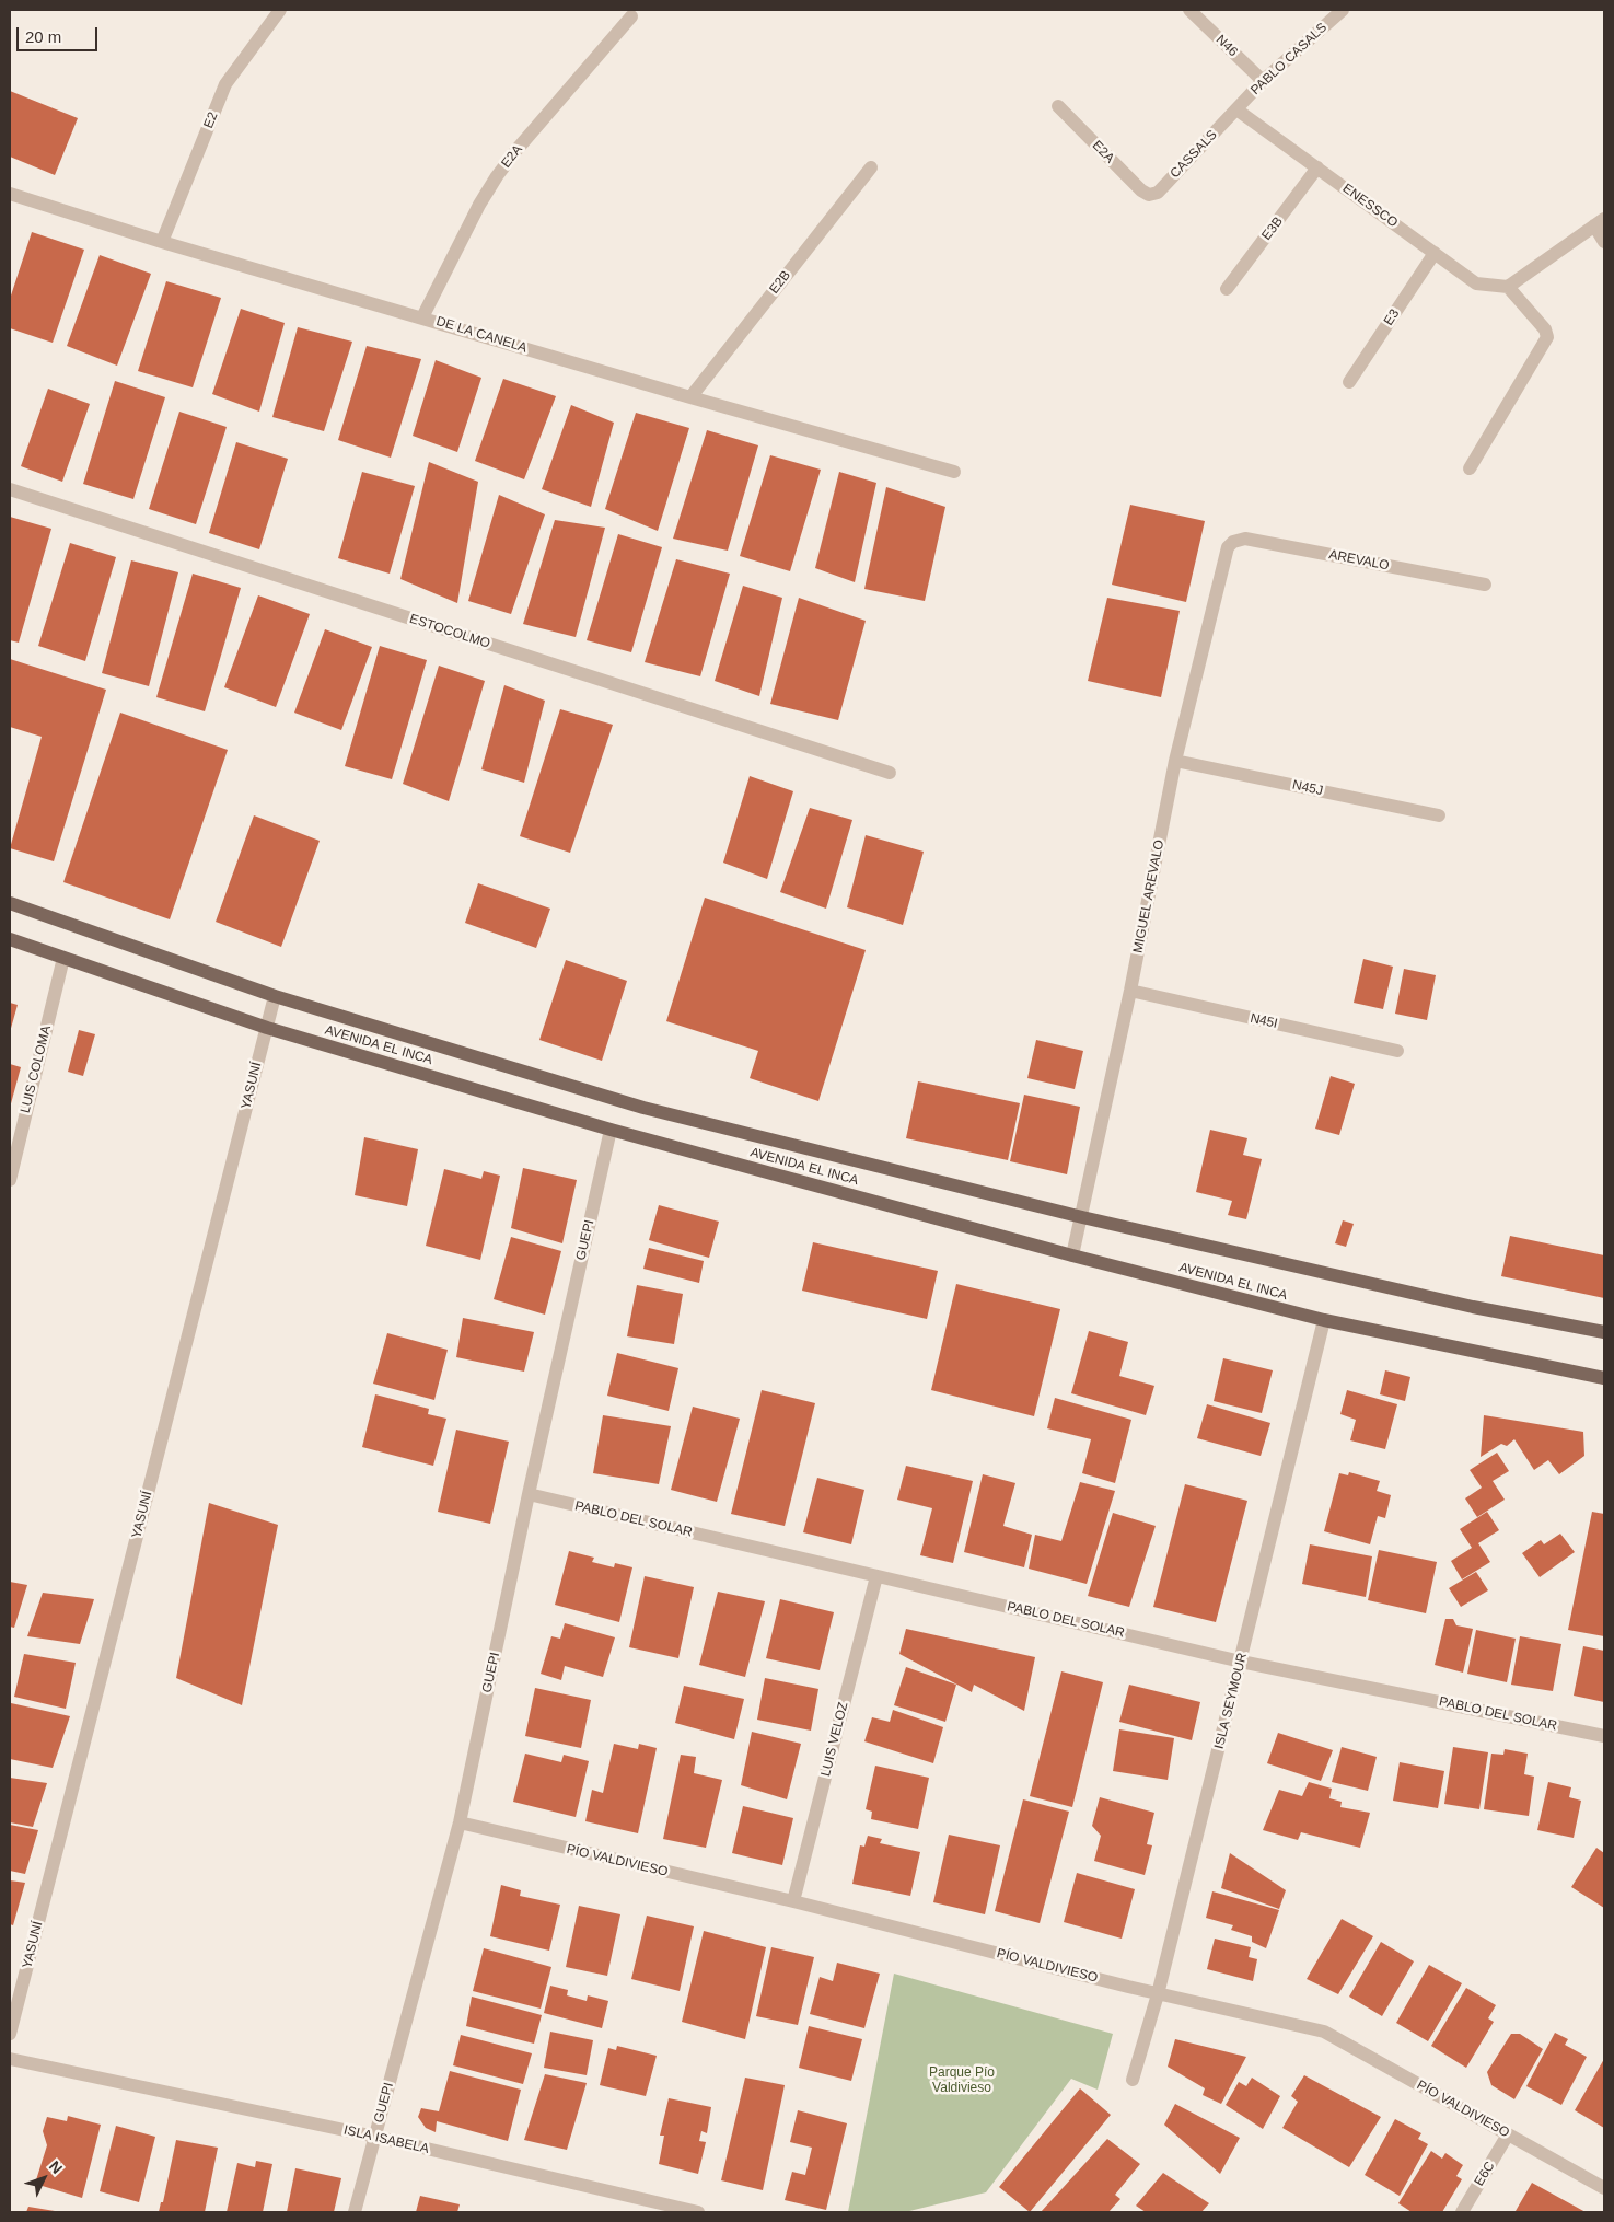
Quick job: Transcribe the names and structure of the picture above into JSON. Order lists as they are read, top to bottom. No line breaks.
{"streets":{"main road":["AVENIDA EL INCA"],"street":["N46","PABLO CASALS","E2","E2A","CASSALS","ENESSCO","E3B","E2B","E3","DE LA CANELA","AREVALO","ESTOCOLMO","N45J","MIGUEL AREVALO","N45I","LUIS COLOMA","YASUNÍ","GUEPI","PABLO DEL SOLAR","ISLA SEYMOUR","LUIS VELOZ","PÍO VALDIVIESO","ISLA ISABELA","E6C"]},"crossings":[["N46","PABLO CASALS"],["PABLO CASALS","CASSALS"],["PABLO CASALS","ENESSCO"],["E2","DE LA CANELA"],["E2A","CASSALS"],["E2A","DE LA CANELA"],["CASSALS","ENESSCO"],["ENESSCO","E3B"],["ENESSCO","E3"],["E2B","DE LA CANELA"],["AREVALO","MIGUEL AREVALO"],["N45J","MIGUEL AREVALO"],["MIGUEL AREVALO","N45I"],["MIGUEL AREVALO","AVENIDA EL INCA"],["AVENIDA EL INCA","LUIS COLOMA"],["AVENIDA EL INCA","YASUNÍ"],["AVENIDA EL INCA","GUEPI"],["AVENIDA EL INCA","ISLA SEYMOUR"],["GUEPI","PABLO DEL SOLAR"],["GUEPI","PÍO VALDIVIESO"],["GUEPI","ISLA ISABELA"],["PABLO DEL SOLAR","ISLA SEYMOUR"],["PABLO DEL SOLAR","LUIS VELOZ"],["ISLA SEYMOUR","PÍO VALDIVIESO"],["LUIS VELOZ","PÍO VALDIVIESO"],["PÍO VALDIVIESO","E6C"]],"parks":["Parque Pío Valdivieso"],"scale_bar":"20 m","north":"top right"}
